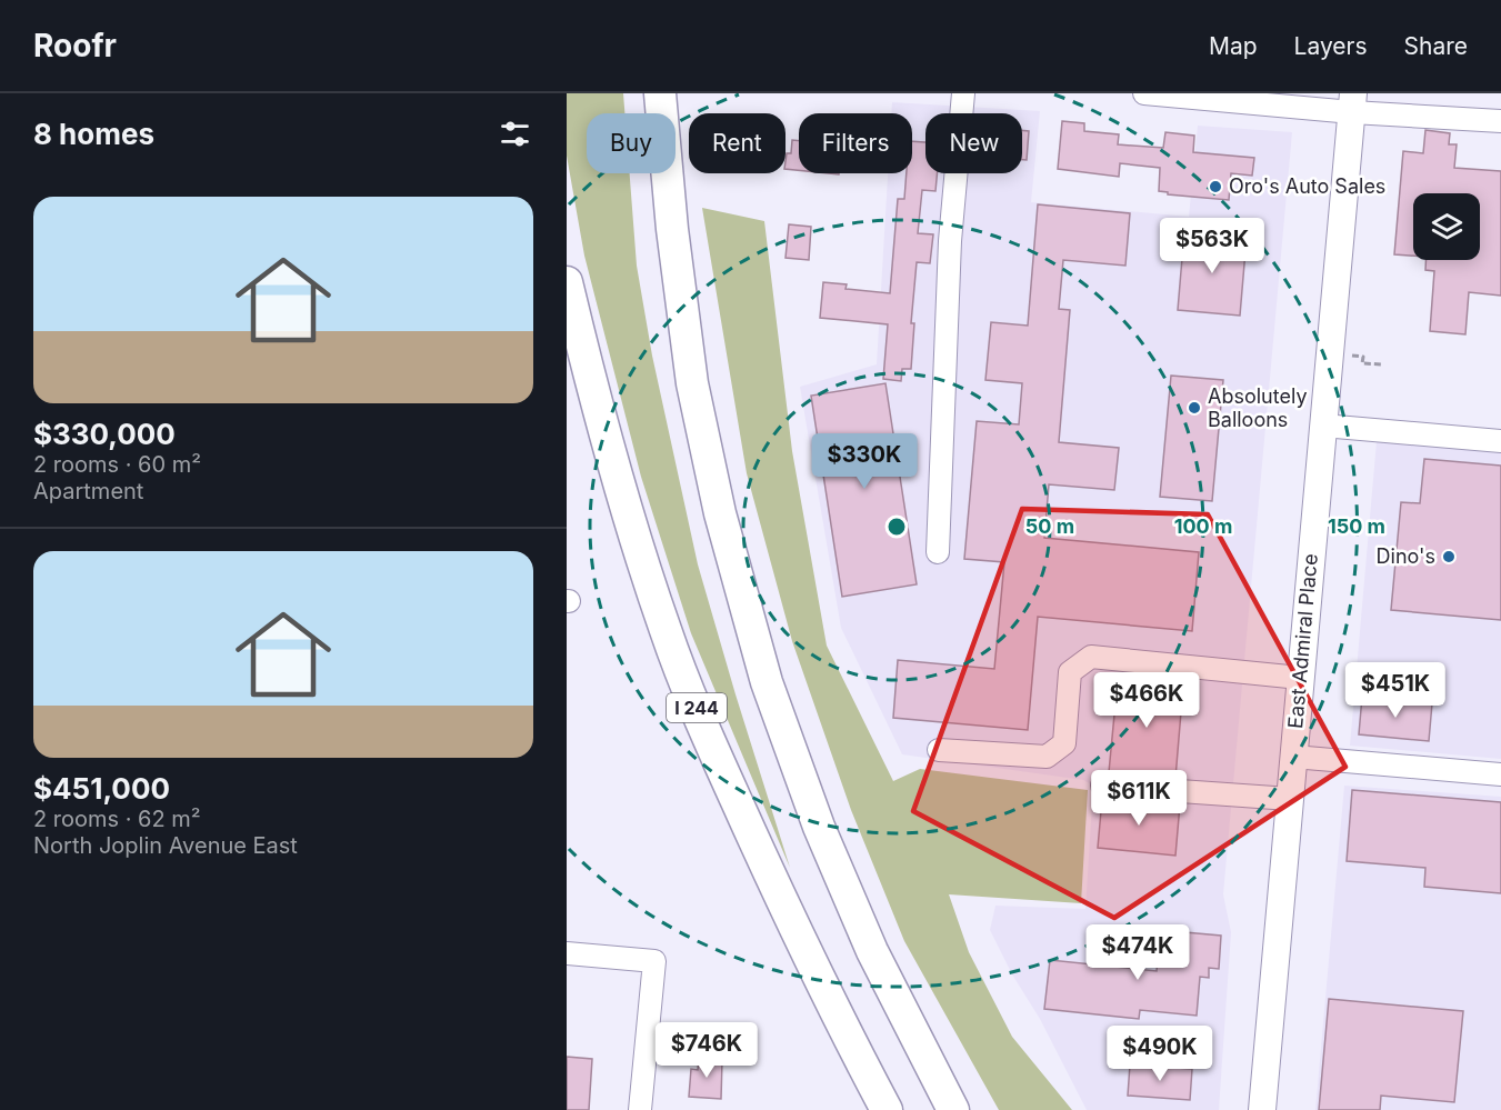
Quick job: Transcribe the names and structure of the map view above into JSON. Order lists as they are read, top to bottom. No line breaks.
{"streets":{"highway":["I 244"],"main road":["East Admiral Place"]},"places":["Oro's Auto Sales","Absolutely Balloons","Dino's"],"page":{"header":"Roofr","nav":["Map","Layers","Share"],"heading":"8 homes","chip":["Buy","Rent","Filters","New"],"list":[{"name":"$330,000","note":"2 rooms · 60 m² · Apartment"},{"name":"$451,000","note":"2 rooms · 62 m² · North Joplin Avenue East"}],"price":["$563K","$330K","$451K","$466K","$611K","$474K","$746K","$490K"]},"rings":["50 m","100 m","150 m"]}
